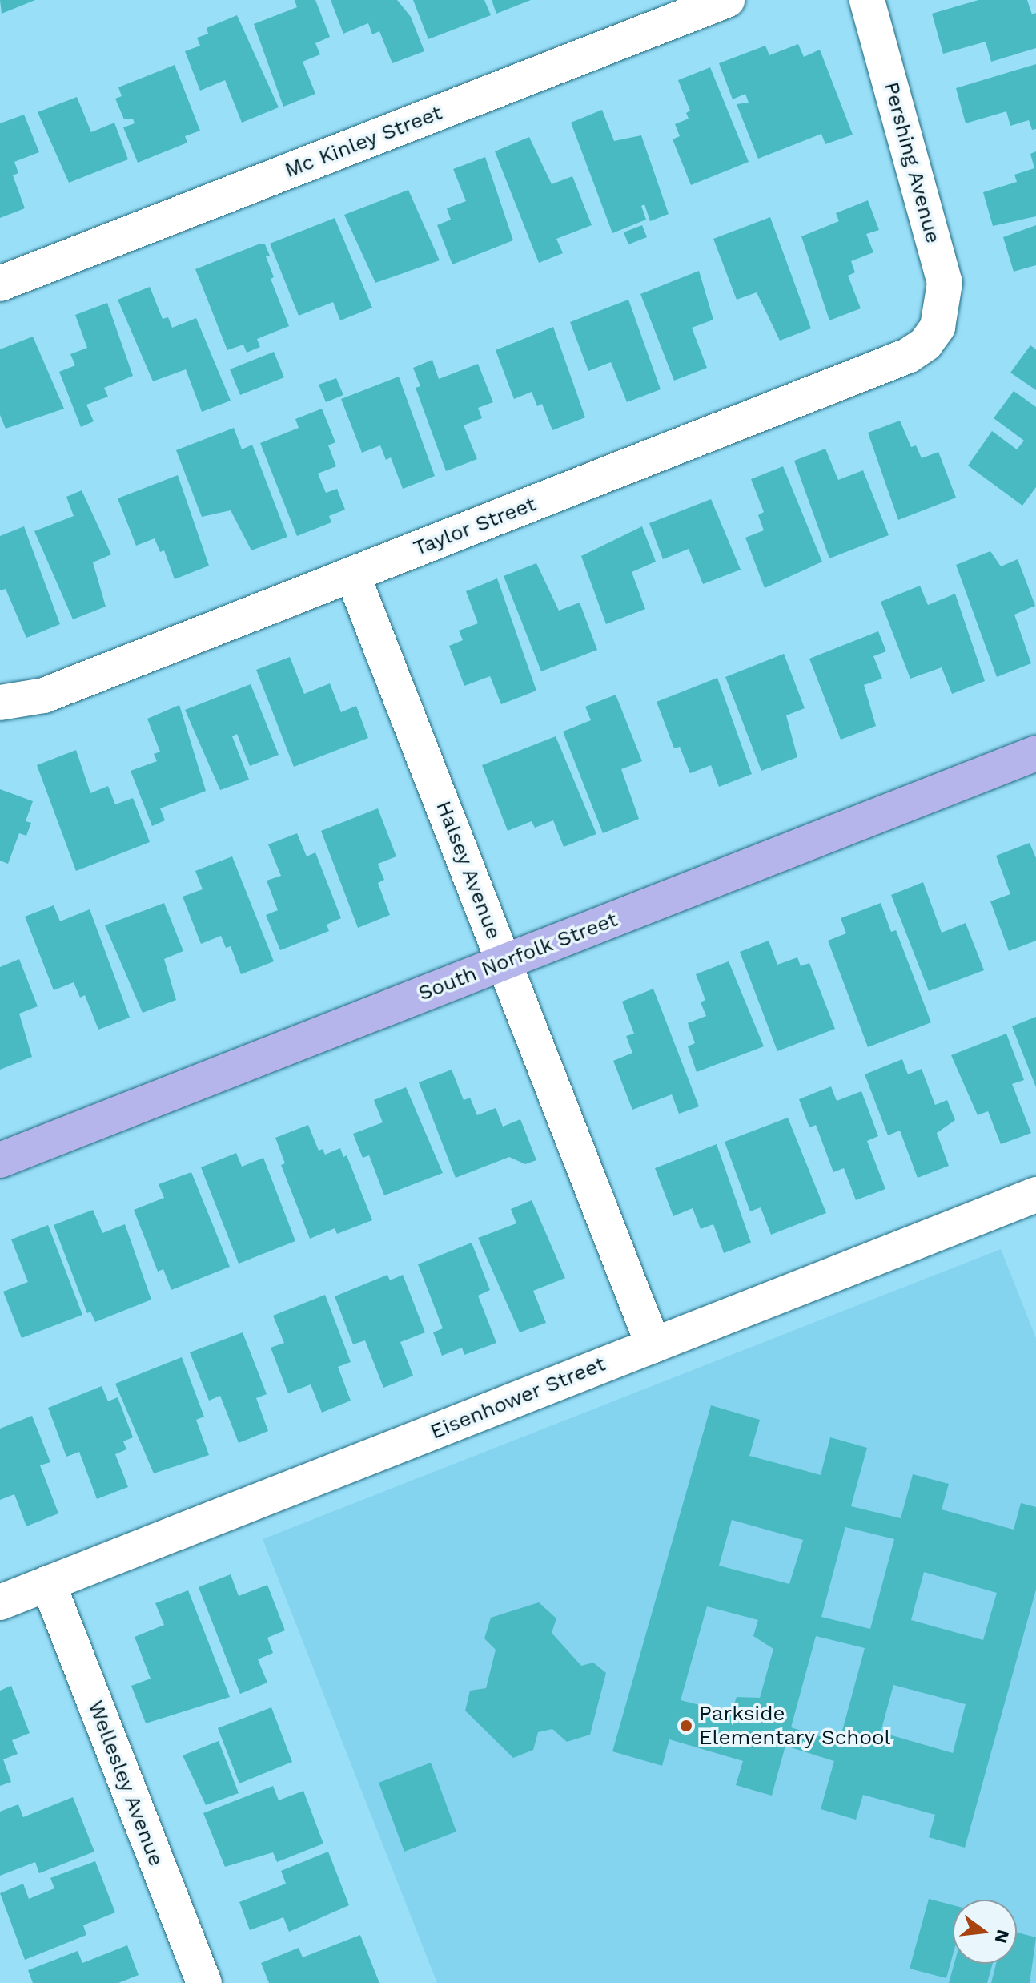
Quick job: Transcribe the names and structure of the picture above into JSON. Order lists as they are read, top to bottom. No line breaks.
{"streets":{"main road":["South Norfolk Street"],"street":["Mc Kinley Street","Pershing Avenue","Taylor Street","Halsey Avenue","Eisenhower Street","Wellesley Avenue"]},"crossings":[["Pershing Avenue","Taylor Street"],["Taylor Street","Halsey Avenue"],["Halsey Avenue","South Norfolk Street"],["Halsey Avenue","Eisenhower Street"],["Eisenhower Street","Wellesley Avenue"]],"places":["Parkside Elementary School"],"north":"right"}
